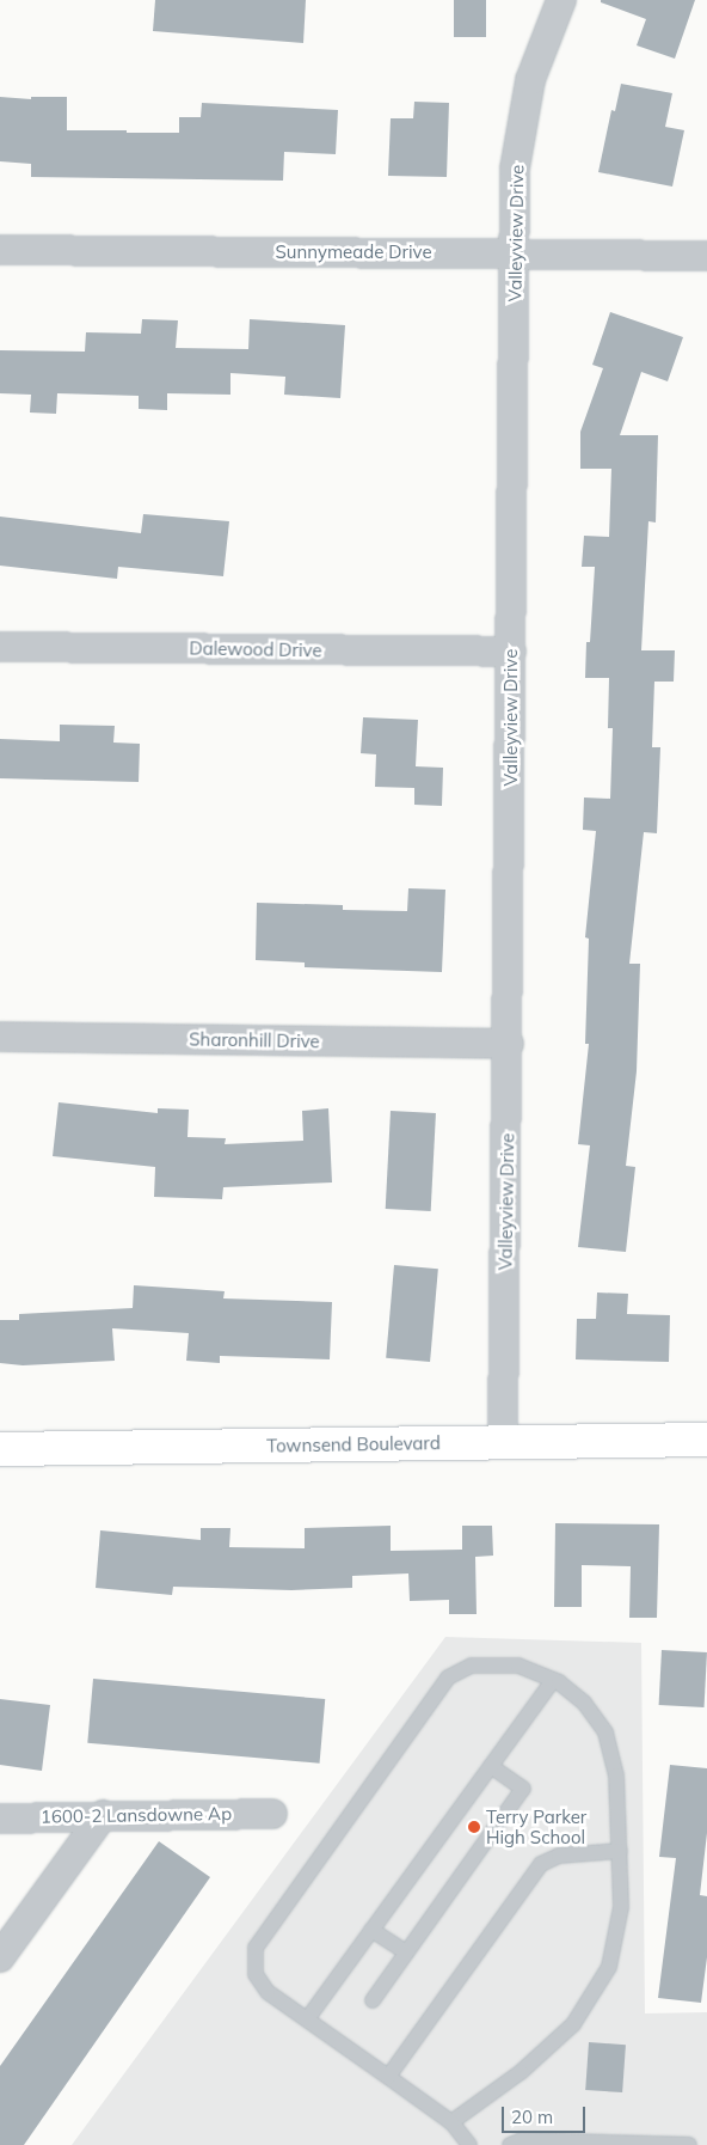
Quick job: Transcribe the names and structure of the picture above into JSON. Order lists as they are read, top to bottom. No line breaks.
{"streets":{"street":["Valleyview Drive","Sunnymeade Drive","Dalewood Drive","Sharonhill Drive","Townsend Boulevard","1600-2 Lansdowne Ap"]},"crossings":[["Valleyview Drive","Sunnymeade Drive"],["Valleyview Drive","Dalewood Drive"],["Valleyview Drive","Sharonhill Drive"],["Valleyview Drive","Townsend Boulevard"]],"places":["Terry Parker High School"],"scale_bar":"20 m"}
